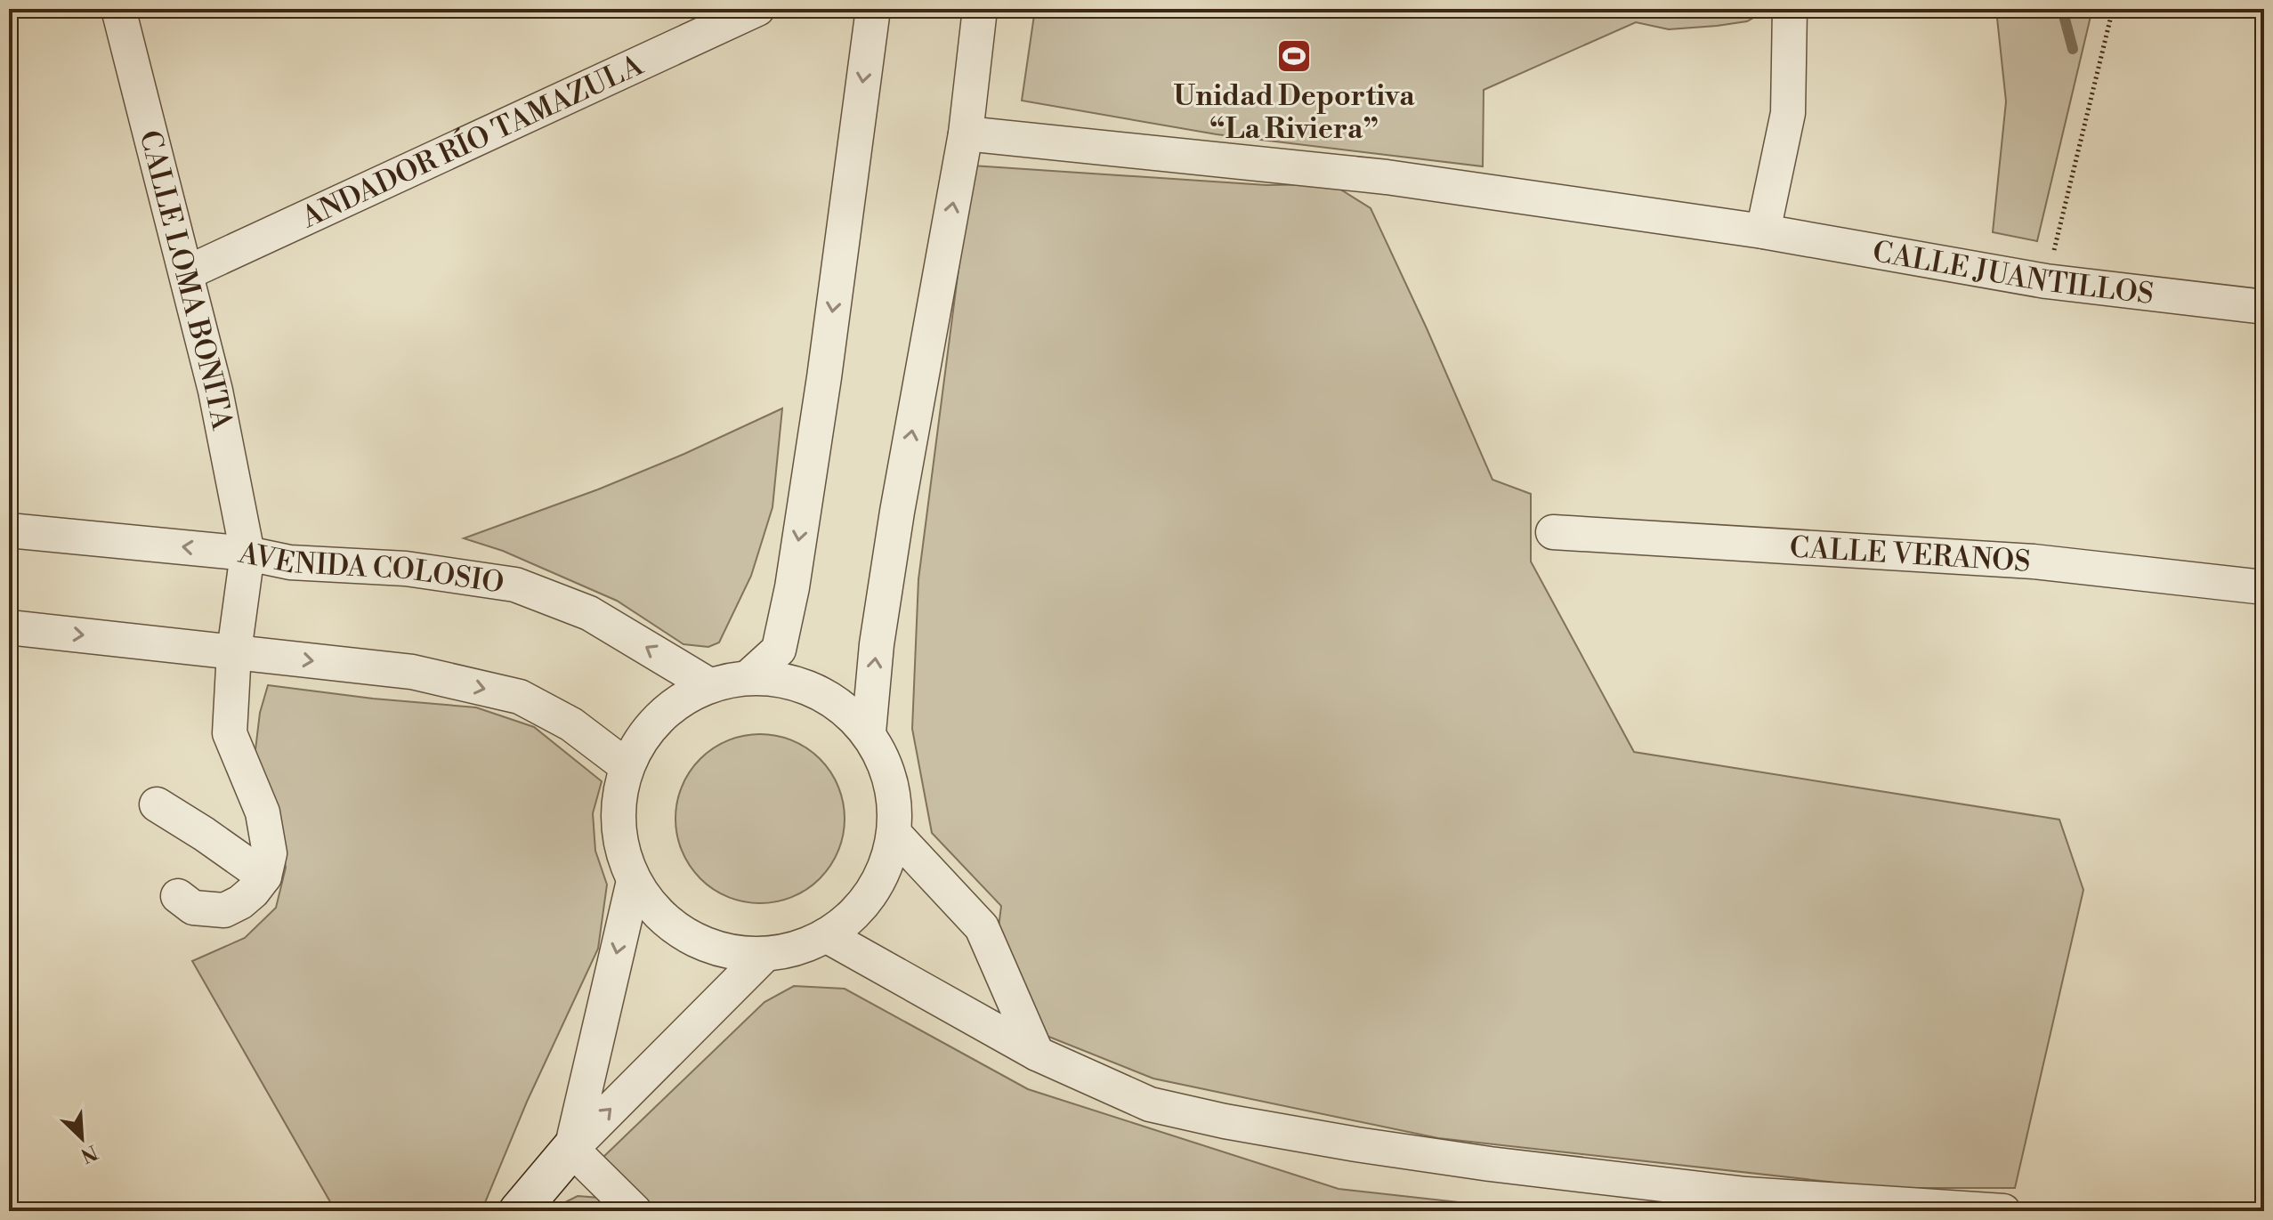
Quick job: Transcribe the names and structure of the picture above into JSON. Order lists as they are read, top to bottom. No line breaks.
{"streets":{"street":["ANDADOR RÍO TAMAZULA","CALLE JUANTILLOS","CALLE LOMA BONITA","CALLE VERANOS","AVENIDA COLOSIO"]},"crossings":[["ANDADOR RÍO TAMAZULA","CALLE LOMA BONITA"],["CALLE LOMA BONITA","AVENIDA COLOSIO"]],"places":{"sports":["Unidad Deportiva “La Riviera”"]},"north":"bottom right"}
